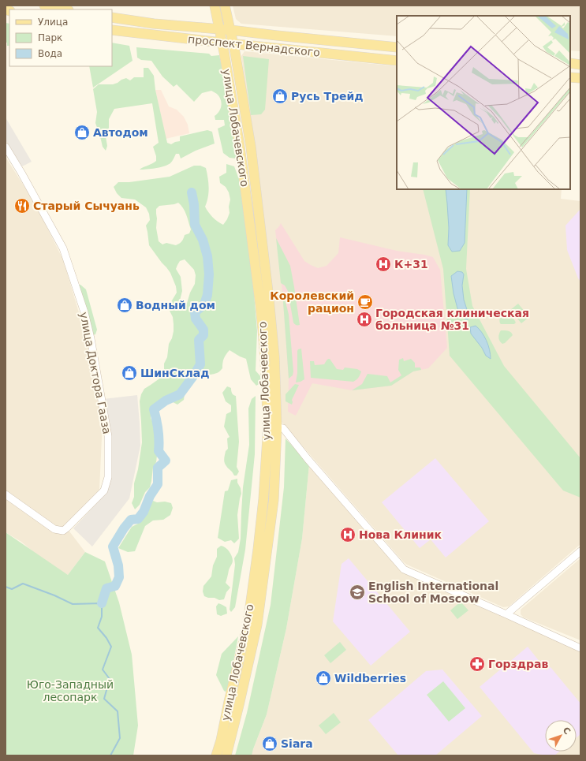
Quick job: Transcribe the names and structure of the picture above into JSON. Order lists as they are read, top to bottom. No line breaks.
{"streets":{"main road":["проспект Вернадского","улица Лобачевского"],"street":["улица Доктора Гааза"]},"crossings":[["проспект Вернадского","улица Лобачевского"]],"parks":["Юго-Западный лесопарк"],"places":{"shop":["Русь Трейд","Автодом","Водный дом","ШинСклад","Wildberries","Siara"],"restaurant":["Старый Сычуань"],"hospital":["К+31","Городская клиническая больница №31","Нова Клиник"],"cafe":["Королевский рацион"],"school or university":["English International School of Moscow"],"pharmacy":["Горздрав"]},"legend":["Улица","Парк","Вода"],"north":"top right"}
